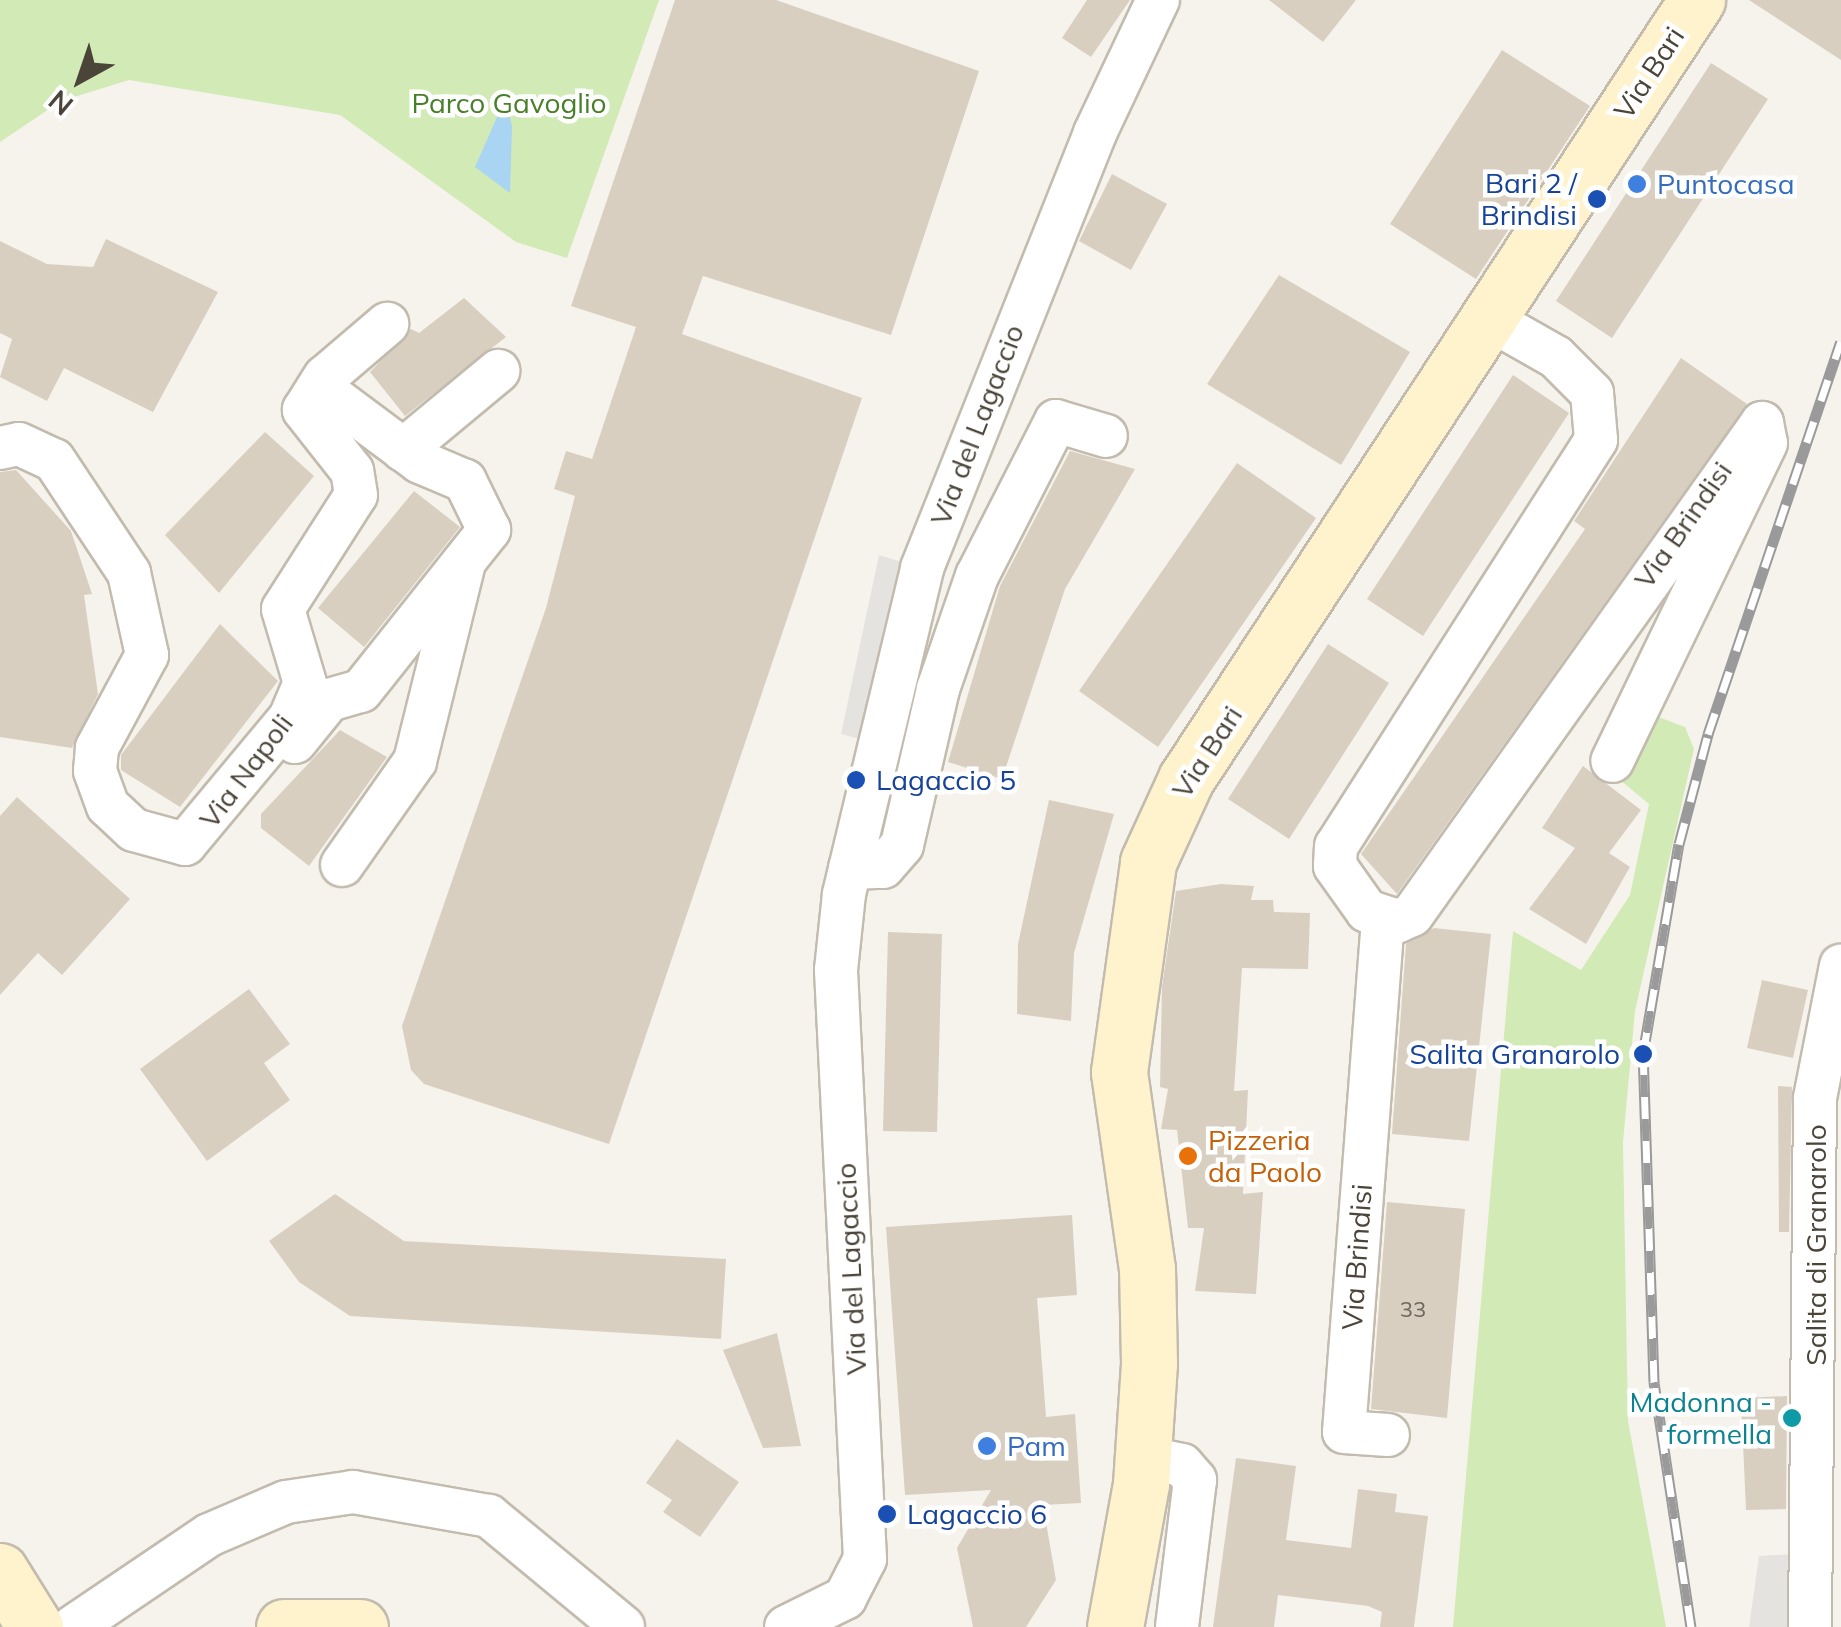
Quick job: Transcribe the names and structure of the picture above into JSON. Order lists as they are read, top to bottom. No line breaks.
{"streets":{"street":["Via Bari","Via del Lagaccio","Via Brindisi","Via Napoli","Salita di Granarolo"]},"parks":["Parco Gavoglio"],"places":["Puntocasa","Bari 2 / Brindisi","Lagaccio 5","Salita Granarolo","Pizzeria da Paolo","Madonna - formella","Pam","Lagaccio 6"],"house_numbers":["33"],"north":"bottom left"}
